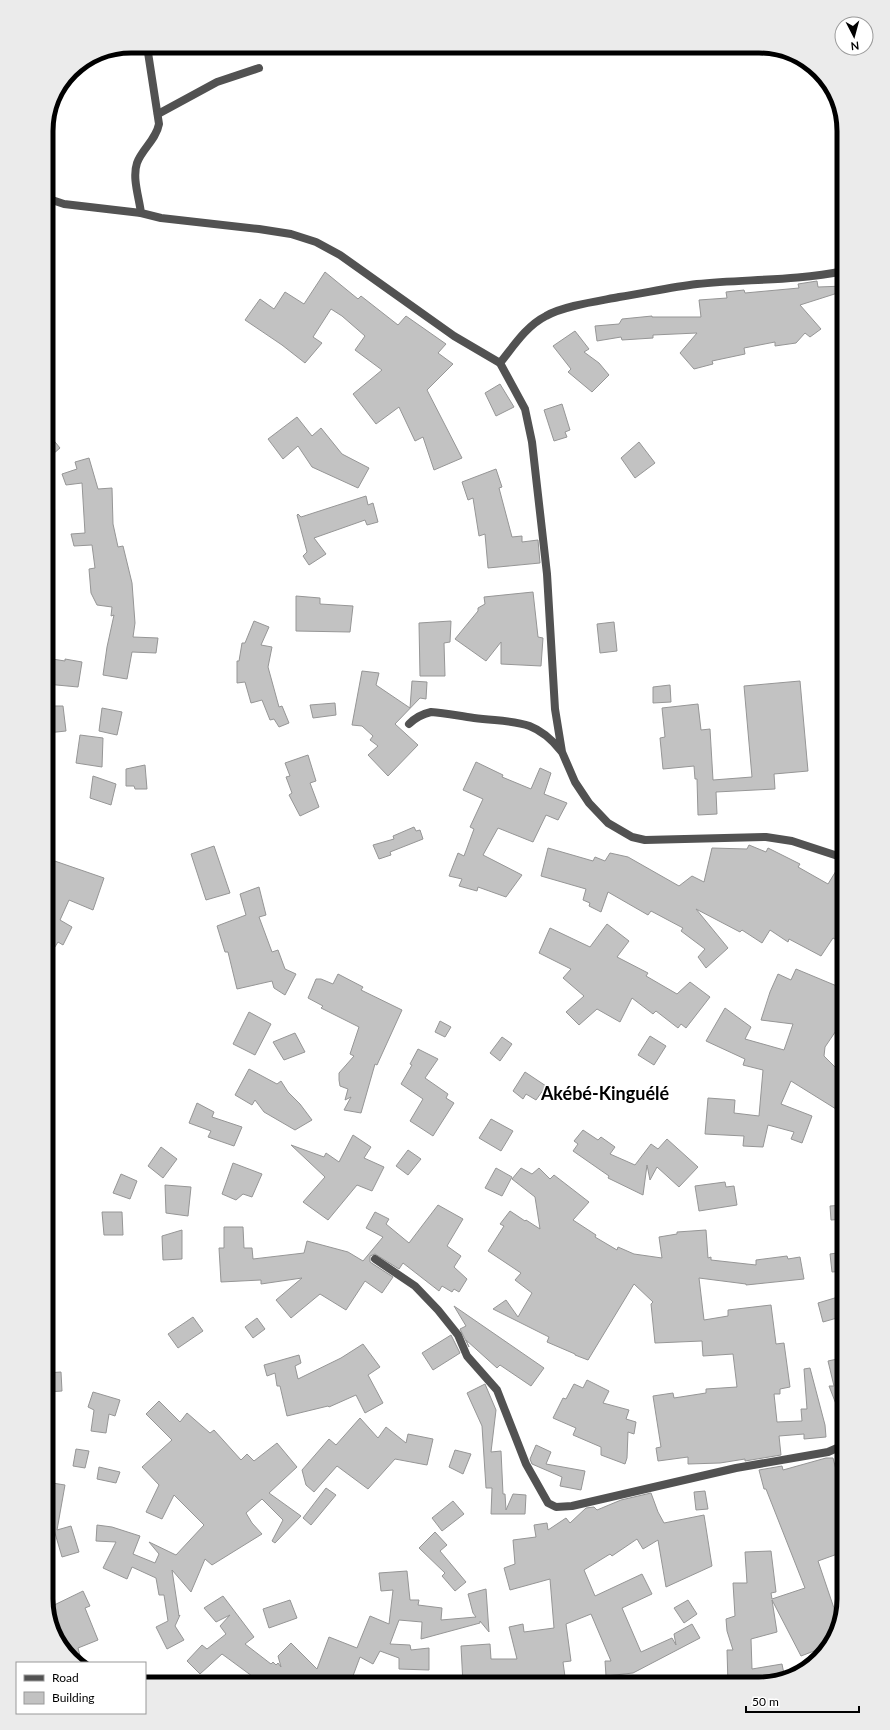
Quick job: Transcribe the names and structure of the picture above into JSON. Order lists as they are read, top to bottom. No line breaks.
{"districts":["Akébé-Kinguélé"],"legend":["Road","Building"],"scale_bar":"50 m","north":"bottom"}
